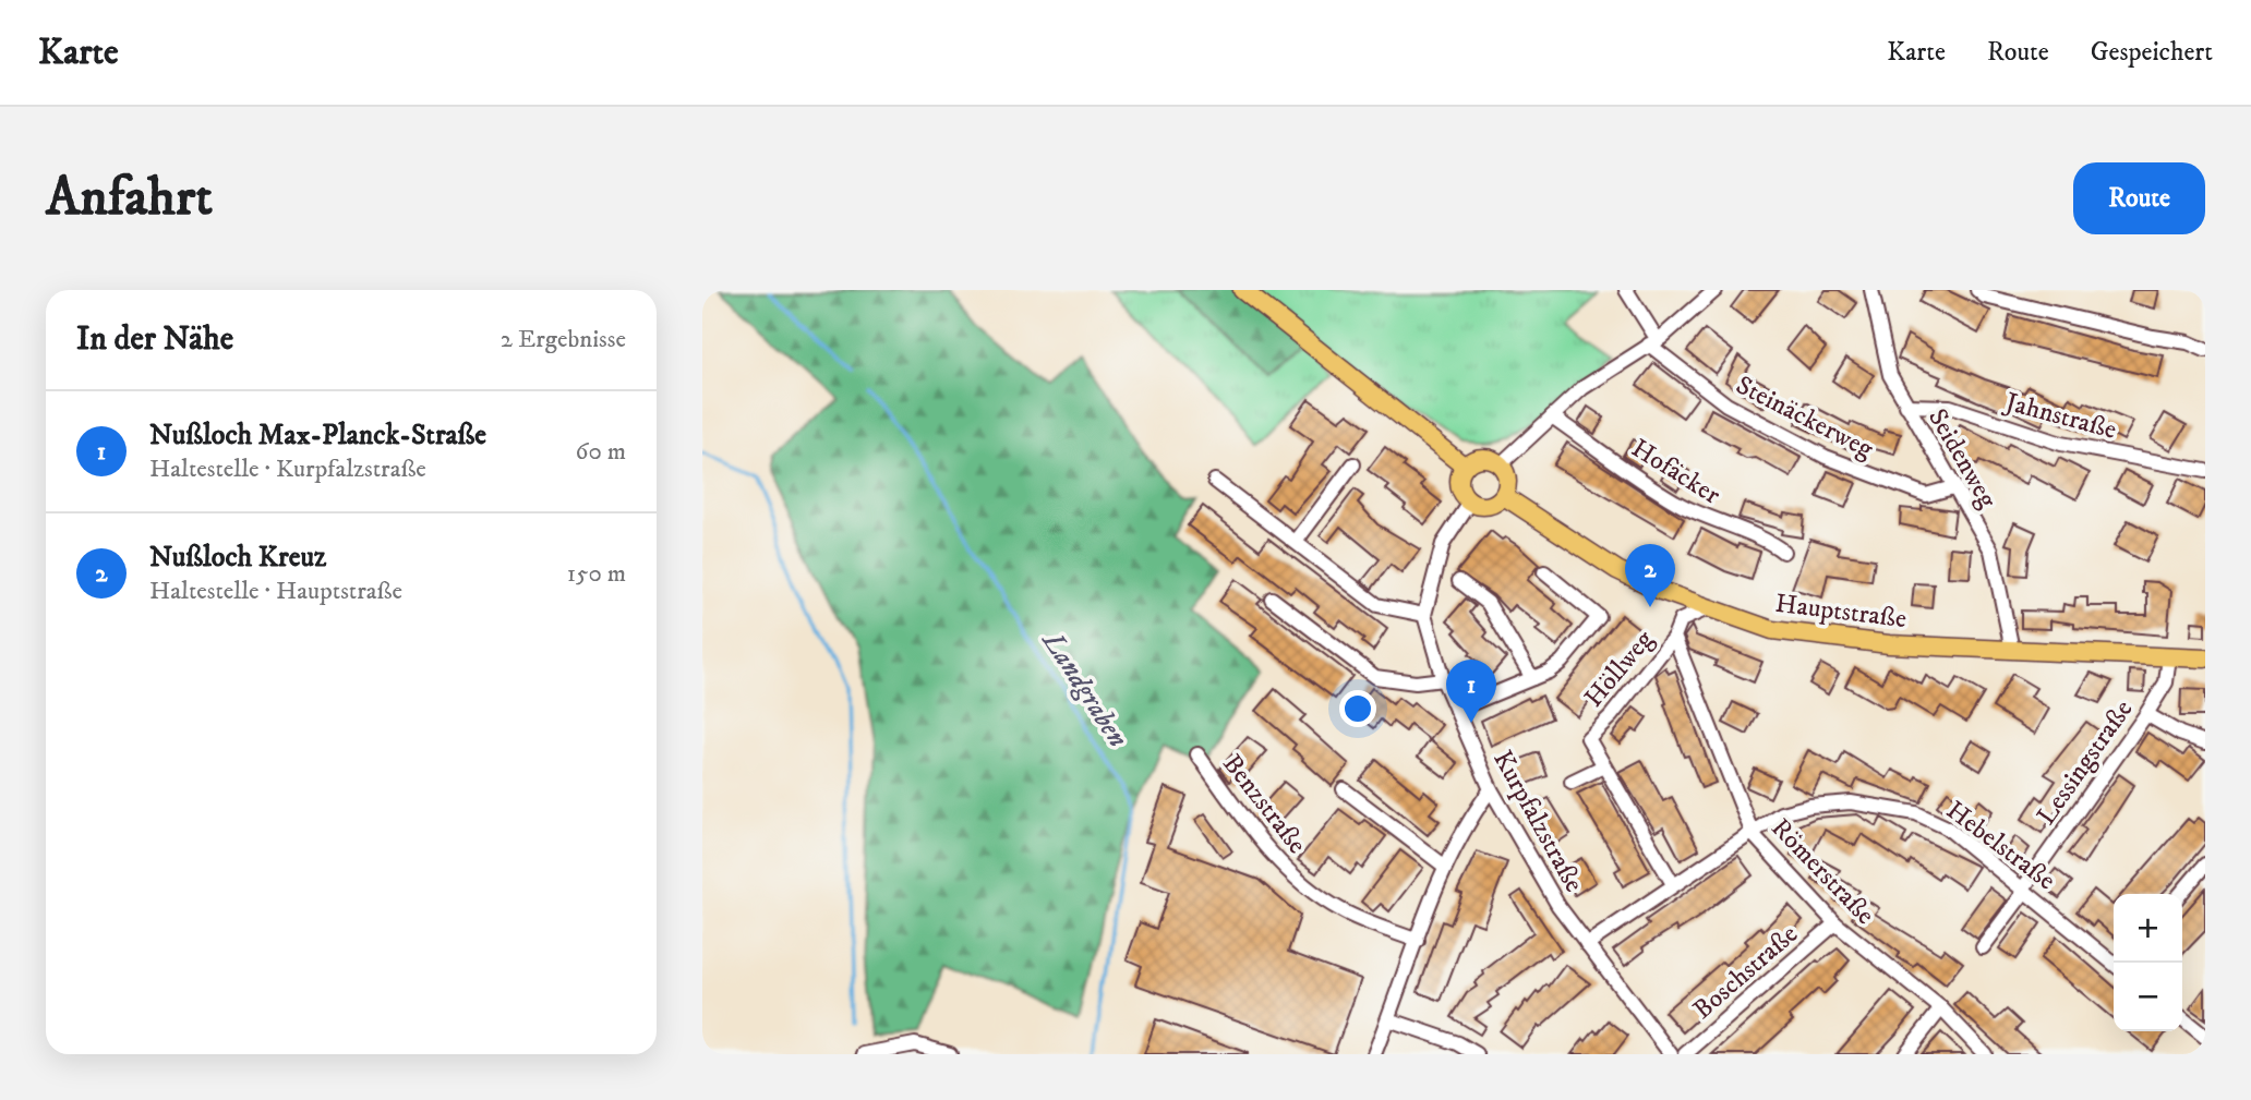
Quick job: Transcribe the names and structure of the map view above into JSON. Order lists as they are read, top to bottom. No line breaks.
{"streets":{"main road":["Hauptstraße"],"street":["Jahnstraße","Steinäckerweg","Seidenweg","Hofäcker","Höllweg","Lessingstraße","Benzstraße","Kurpfalzstraße","Hebelstraße","Römerstraße","Boschstraße"]},"crossings":[["Jahnstraße","Seidenweg"],["Steinäckerweg","Seidenweg"],["Seidenweg","Hauptstraße"],["Hauptstraße","Lessingstraße"],["Höllweg","Hebelstraße"],["Höllweg","Römerstraße"],["Lessingstraße","Hebelstraße"],["Kurpfalzstraße","Hebelstraße"],["Hebelstraße","Römerstraße"],["Römerstraße","Boschstraße"]],"water":["Landgraben"],"page":{"header":"Karte","nav":["Karte","Route","Gespeichert"],"buttons":"Route","title":"Anfahrt","heading":["In der Nähe","2 Ergebnisse"],"list":[{"mark":"1","name":"Nußloch Max-Planck-Straße","note":"Haltestelle · Kurpfalzstraße","value":"60 m"},{"mark":"2","name":"Nußloch Kreuz","note":"Haltestelle · Hauptstraße","value":"150 m"}],"pins":["2","1"],"map_buttons":["+","−"]}}
